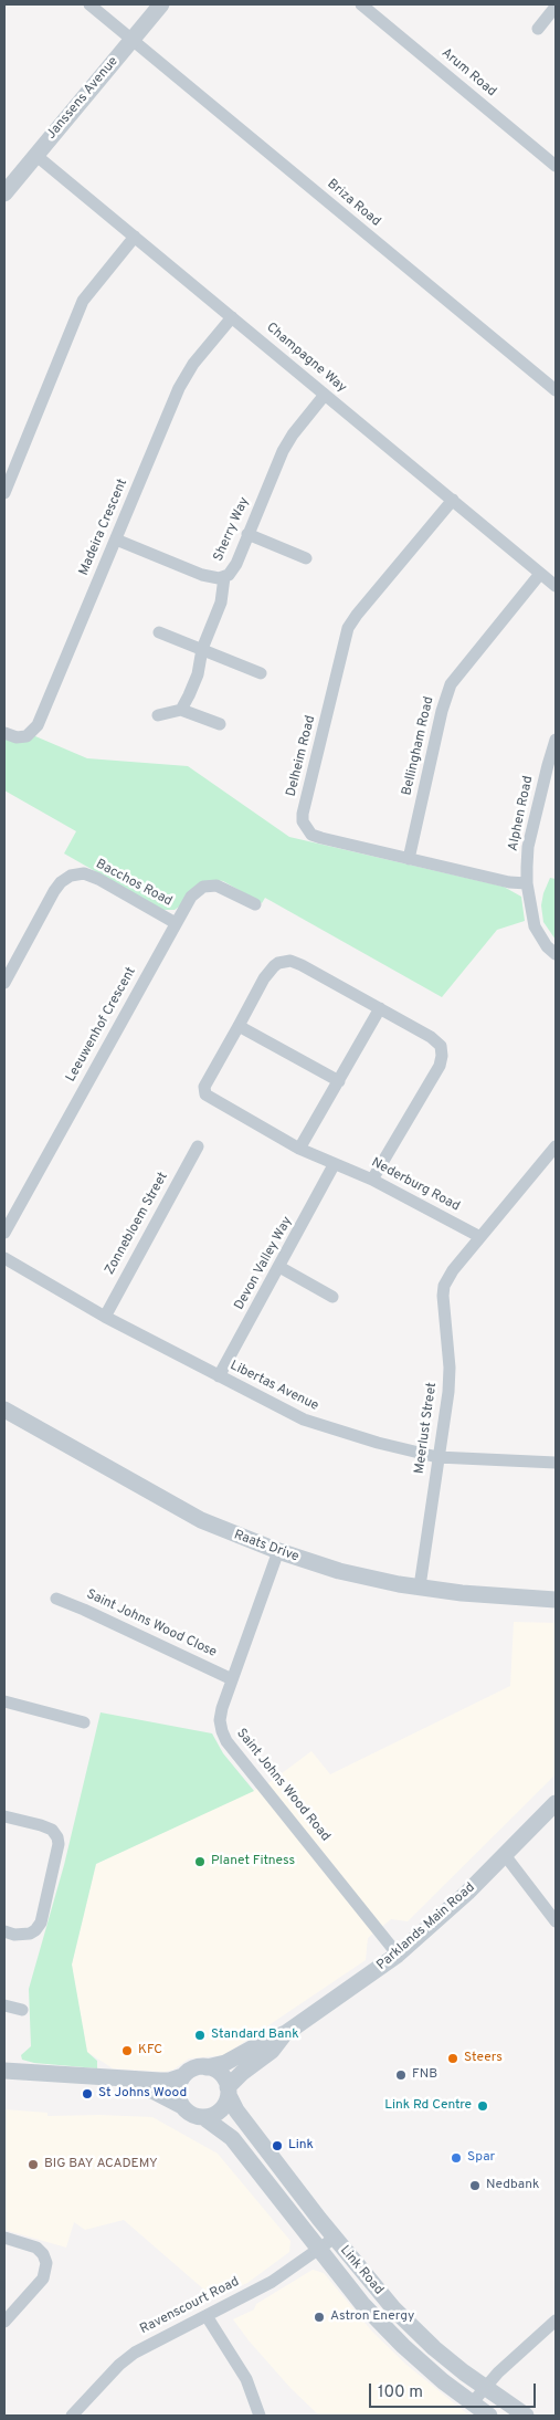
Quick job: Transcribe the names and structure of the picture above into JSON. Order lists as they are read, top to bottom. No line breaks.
{"streets":{"street":["Arum Road","Janssens Avenue","Briza Road","Champagne Way","Madeira Crescent","Sherry Way","Bellingham Road","Delheim Road","Alphen Road","Bacchos Road","Leeuwenhof Crescent","Nederburg Road","Zonnebloem Street","Devon Valley Way","Libertas Avenue","Meerlust Street","Raats Drive","Saint Johns Wood Close","Saint Johns Wood Road","Parklands Main Road","Link Road","Ravenscourt Road"]},"crossings":[["Janssens Avenue","Briza Road"],["Janssens Avenue","Champagne Way"],["Champagne Way","Madeira Crescent"],["Champagne Way","Sherry Way"],["Champagne Way","Bellingham Road"],["Champagne Way","Delheim Road"],["Madeira Crescent","Sherry Way"],["Bellingham Road","Delheim Road"],["Delheim Road","Alphen Road"],["Bacchos Road","Leeuwenhof Crescent"],["Nederburg Road","Devon Valley Way"],["Nederburg Road","Meerlust Street"],["Zonnebloem Street","Libertas Avenue"],["Devon Valley Way","Libertas Avenue"],["Libertas Avenue","Meerlust Street"],["Meerlust Street","Raats Drive"],["Raats Drive","Saint Johns Wood Road"],["Saint Johns Wood Close","Saint Johns Wood Road"],["Saint Johns Wood Road","Parklands Main Road"],["Parklands Main Road","Link Road"],["Link Road","Ravenscourt Road"]],"places":["Planet Fitness","Standard Bank","KFC","Steers","FNB","St Johns Wood","Link Rd Centre","Link","Spar","BIG BAY ACADEMY","Nedbank","Astron Energy"],"scale_bar":"100 m"}
